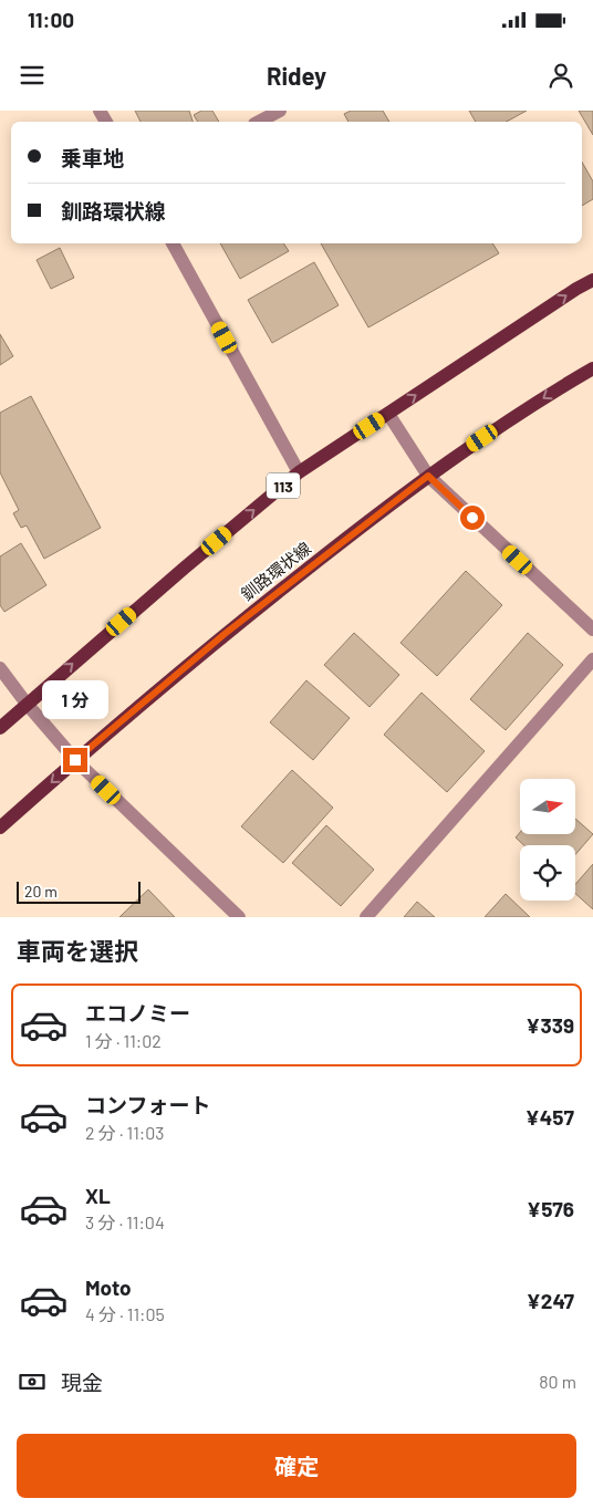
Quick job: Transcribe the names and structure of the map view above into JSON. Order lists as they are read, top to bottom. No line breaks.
{"streets":{"main road":["113","釧路環状線"]},"scale_bar":"20 m","north":"right","page":{"status":"11:00","header":"Ridey","banner":["乗車地","釧路環状線"],"bubble":"1 分","scale":"20 m","heading":"車両を選択","list":[{"name":"エコノミー","note":"1 分 · 11:02","value":"¥339"},{"name":"コンフォート","note":"2 分 · 11:03","value":"¥457"},{"name":"XL","note":"3 分 · 11:04","value":"¥576"},{"name":"Moto","note":"4 分 · 11:05","value":"¥247"}],"pay":["現金","80 m"],"buttons":"確定"}}
